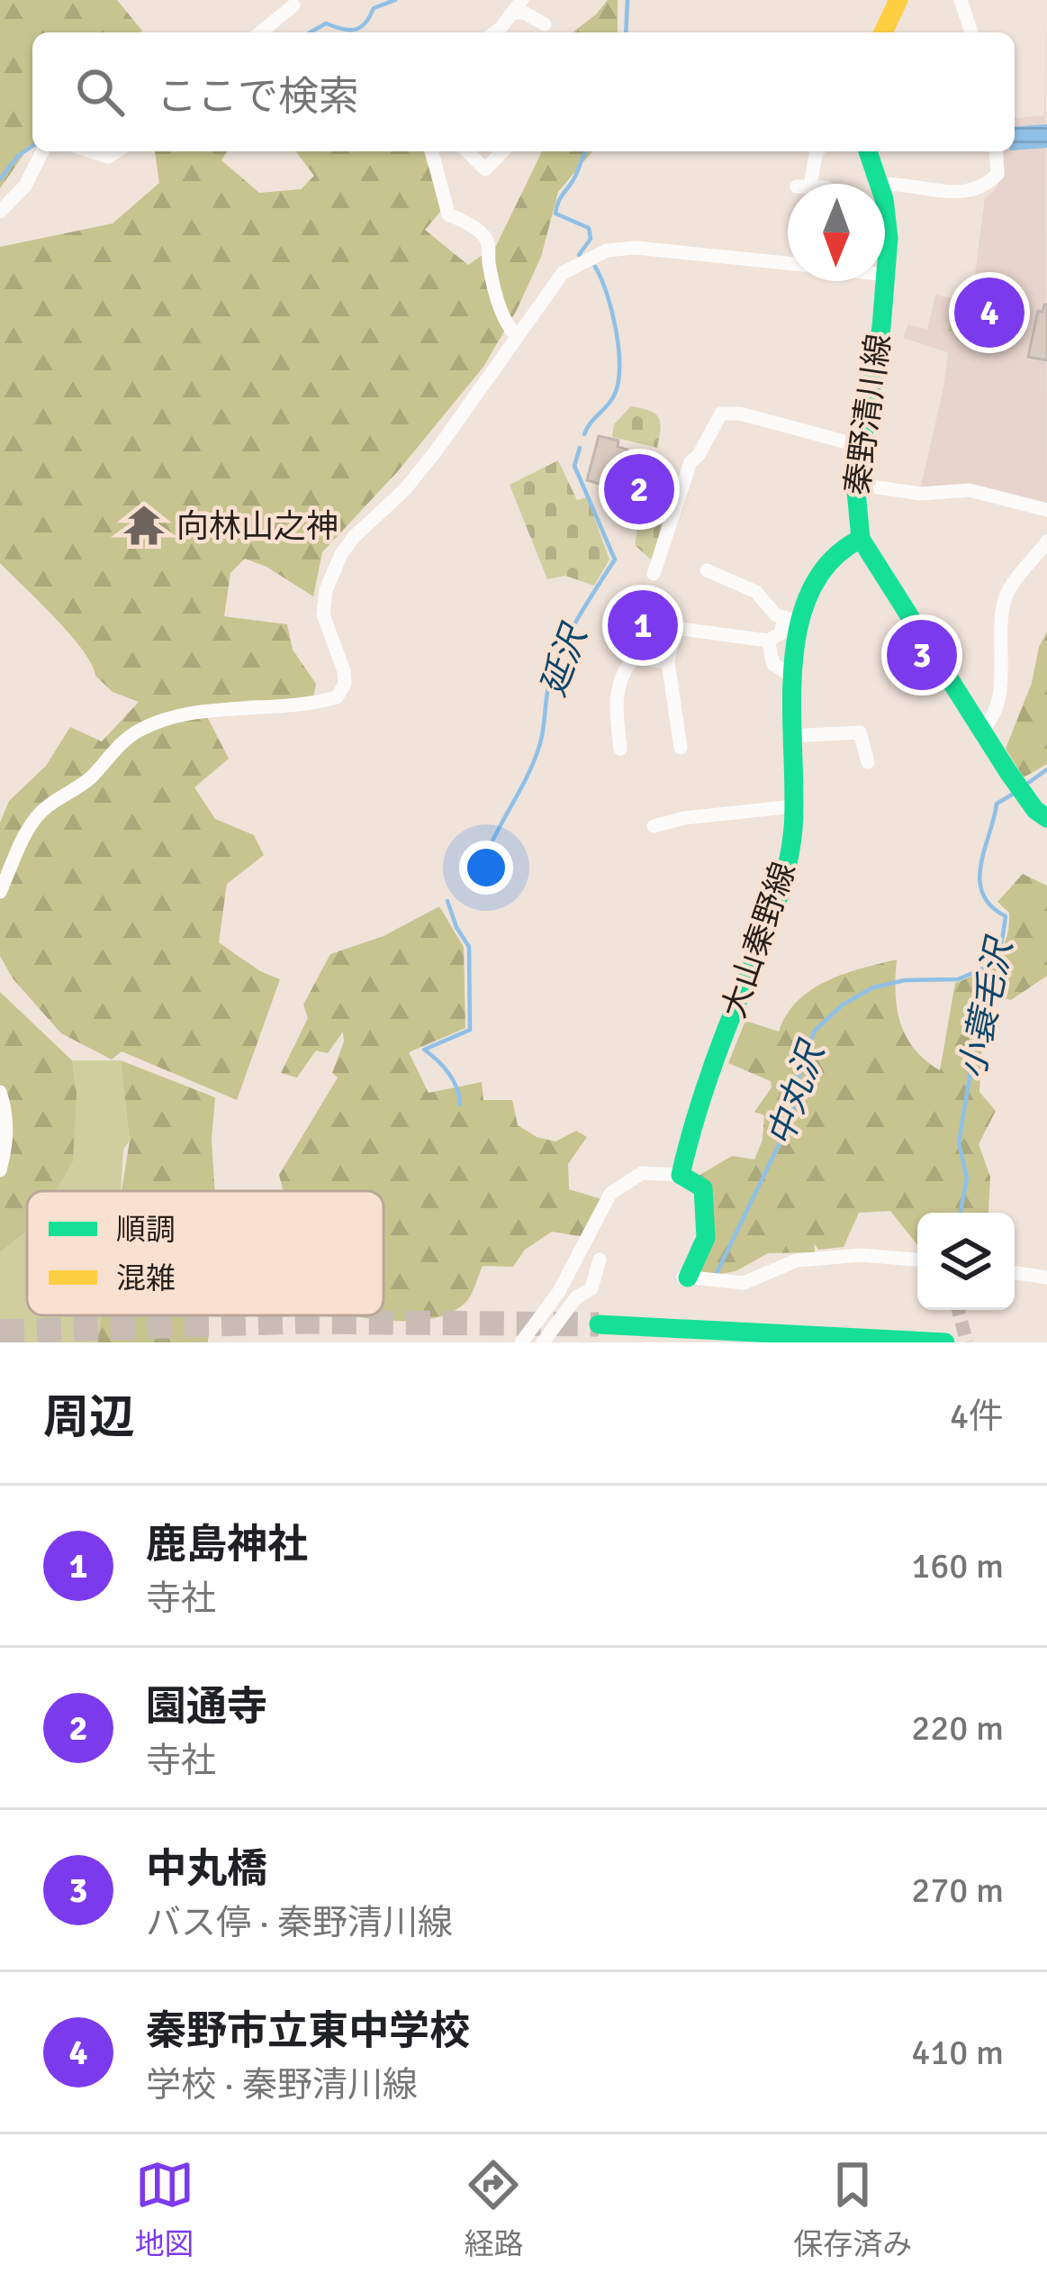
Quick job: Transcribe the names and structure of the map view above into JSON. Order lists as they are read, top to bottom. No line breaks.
{"streets":{"main road":["秦野清川線","大山秦野線"]},"crossings":[["秦野清川線","大山秦野線"]],"water":["延沢","小蓑毛沢","中丸沢"],"places":{"temple":["向林山之神"]},"legend":["順調","混雑"],"north":"bottom","page":{"search":"ここで検索","pins":["4","2","1","3"],"heading":["周辺","4件"],"list":[{"mark":"1","name":"鹿島神社","note":"寺社","value":"160 m"},{"mark":"2","name":"園通寺","note":"寺社","value":"220 m"},{"mark":"3","name":"中丸橋","note":"バス停 · 秦野清川線","value":"270 m"},{"mark":"4","name":"秦野市立東中学校","note":"学校 · 秦野清川線","value":"410 m"}],"nav":["地図","経路","保存済み"]}}
